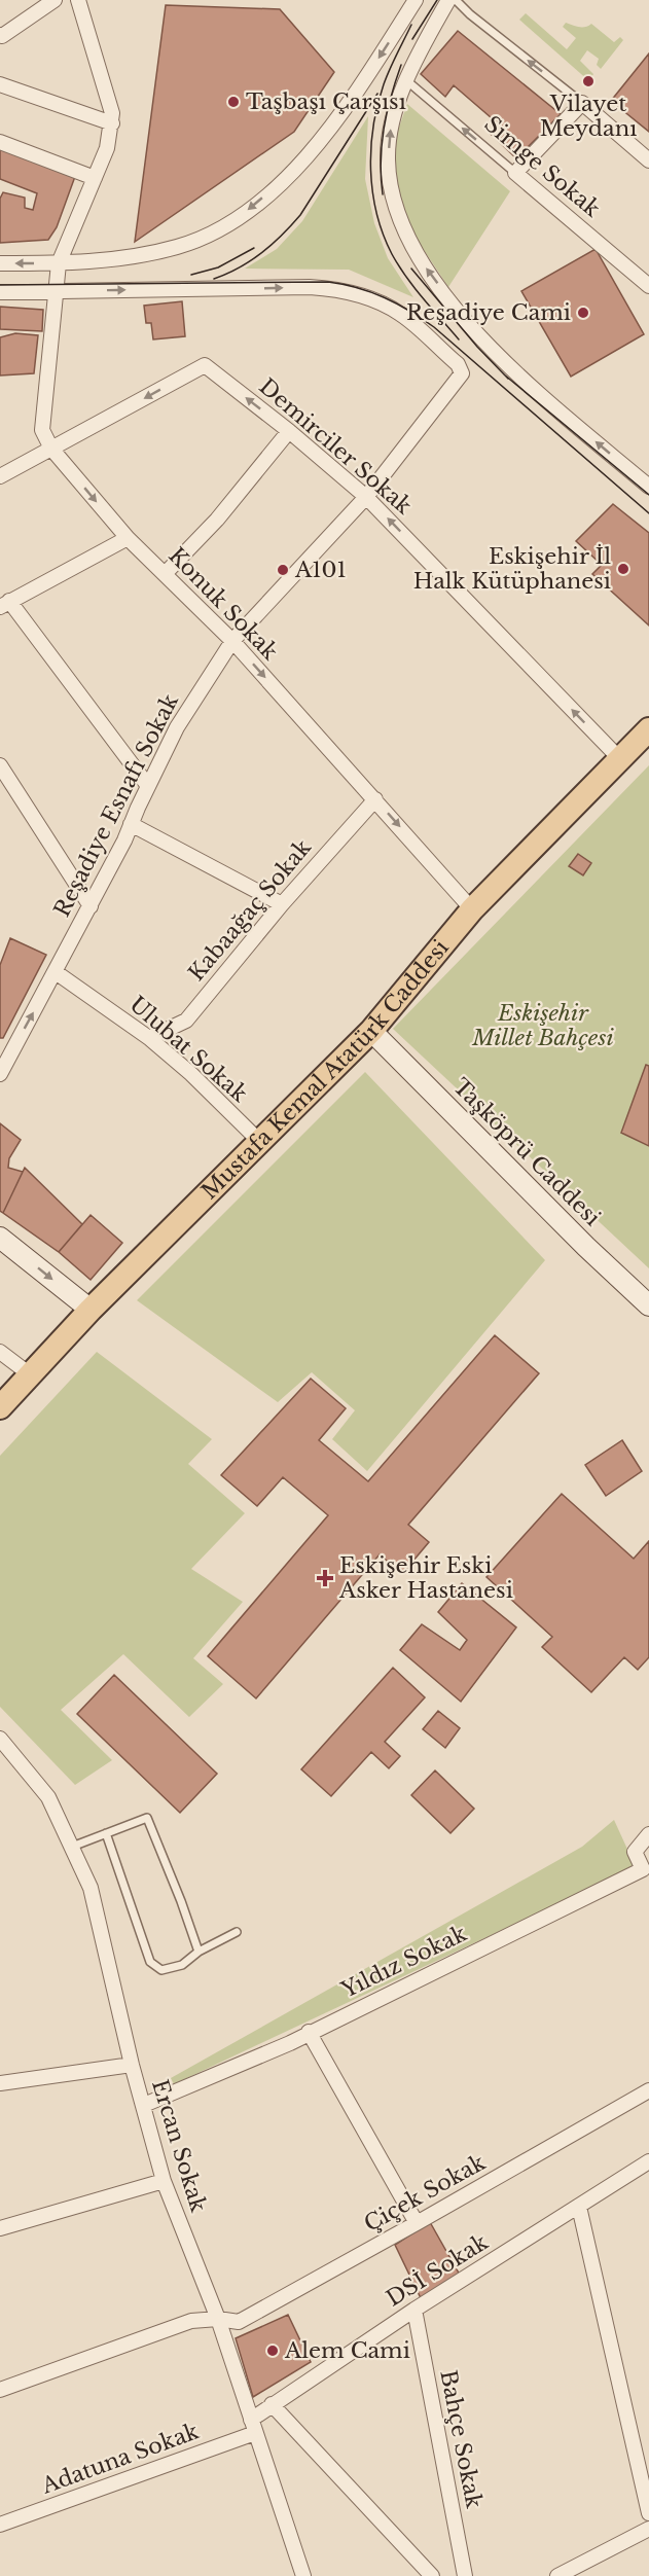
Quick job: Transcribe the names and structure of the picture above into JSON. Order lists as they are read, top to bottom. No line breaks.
{"streets":{"main road":["Mustafa Kemal Atatürk Caddesi","Taşköprü Caddesi"],"street":["Simge Sokak","Demirciler Sokak","Konuk Sokak","Reşadiye Esnafı Sokak","Kabaağaç Sokak","Ulubat Sokak","Yıldız Sokak","Ercan Sokak","Çiçek Sokak","DSİ Sokak","Bahçe Sokak","Adatuna Sokak"]},"crossings":[["Demirciler Sokak","Konuk Sokak"],["Demirciler Sokak","Reşadiye Esnafı Sokak"],["Demirciler Sokak","Mustafa Kemal Atatürk Caddesi"],["Konuk Sokak","Reşadiye Esnafı Sokak"],["Konuk Sokak","Kabaağaç Sokak"],["Konuk Sokak","Mustafa Kemal Atatürk Caddesi"],["Reşadiye Esnafı Sokak","Ulubat Sokak"],["Kabaağaç Sokak","Ulubat Sokak"],["Ulubat Sokak","Mustafa Kemal Atatürk Caddesi"],["Mustafa Kemal Atatürk Caddesi","Taşköprü Caddesi"],["Yıldız Sokak","Ercan Sokak"],["Ercan Sokak","Çiçek Sokak"],["Ercan Sokak","DSİ Sokak"],["Ercan Sokak","Adatuna Sokak"],["DSİ Sokak","Bahçe Sokak"],["DSİ Sokak","Adatuna Sokak"]],"one_way":["Simge Sokak","Demirciler Sokak","Konuk Sokak"],"parks":["Eskişehir Millet Bahçesi"],"places":{"other":["Vilayet Meydanı","Taşbaşı Çarşısı","Reşadiye Cami","Eskişehir İl Halk Kütüphanesi","A101","Alem Cami"],"health":["Eskişehir Eski Asker Hastanesi"]}}
